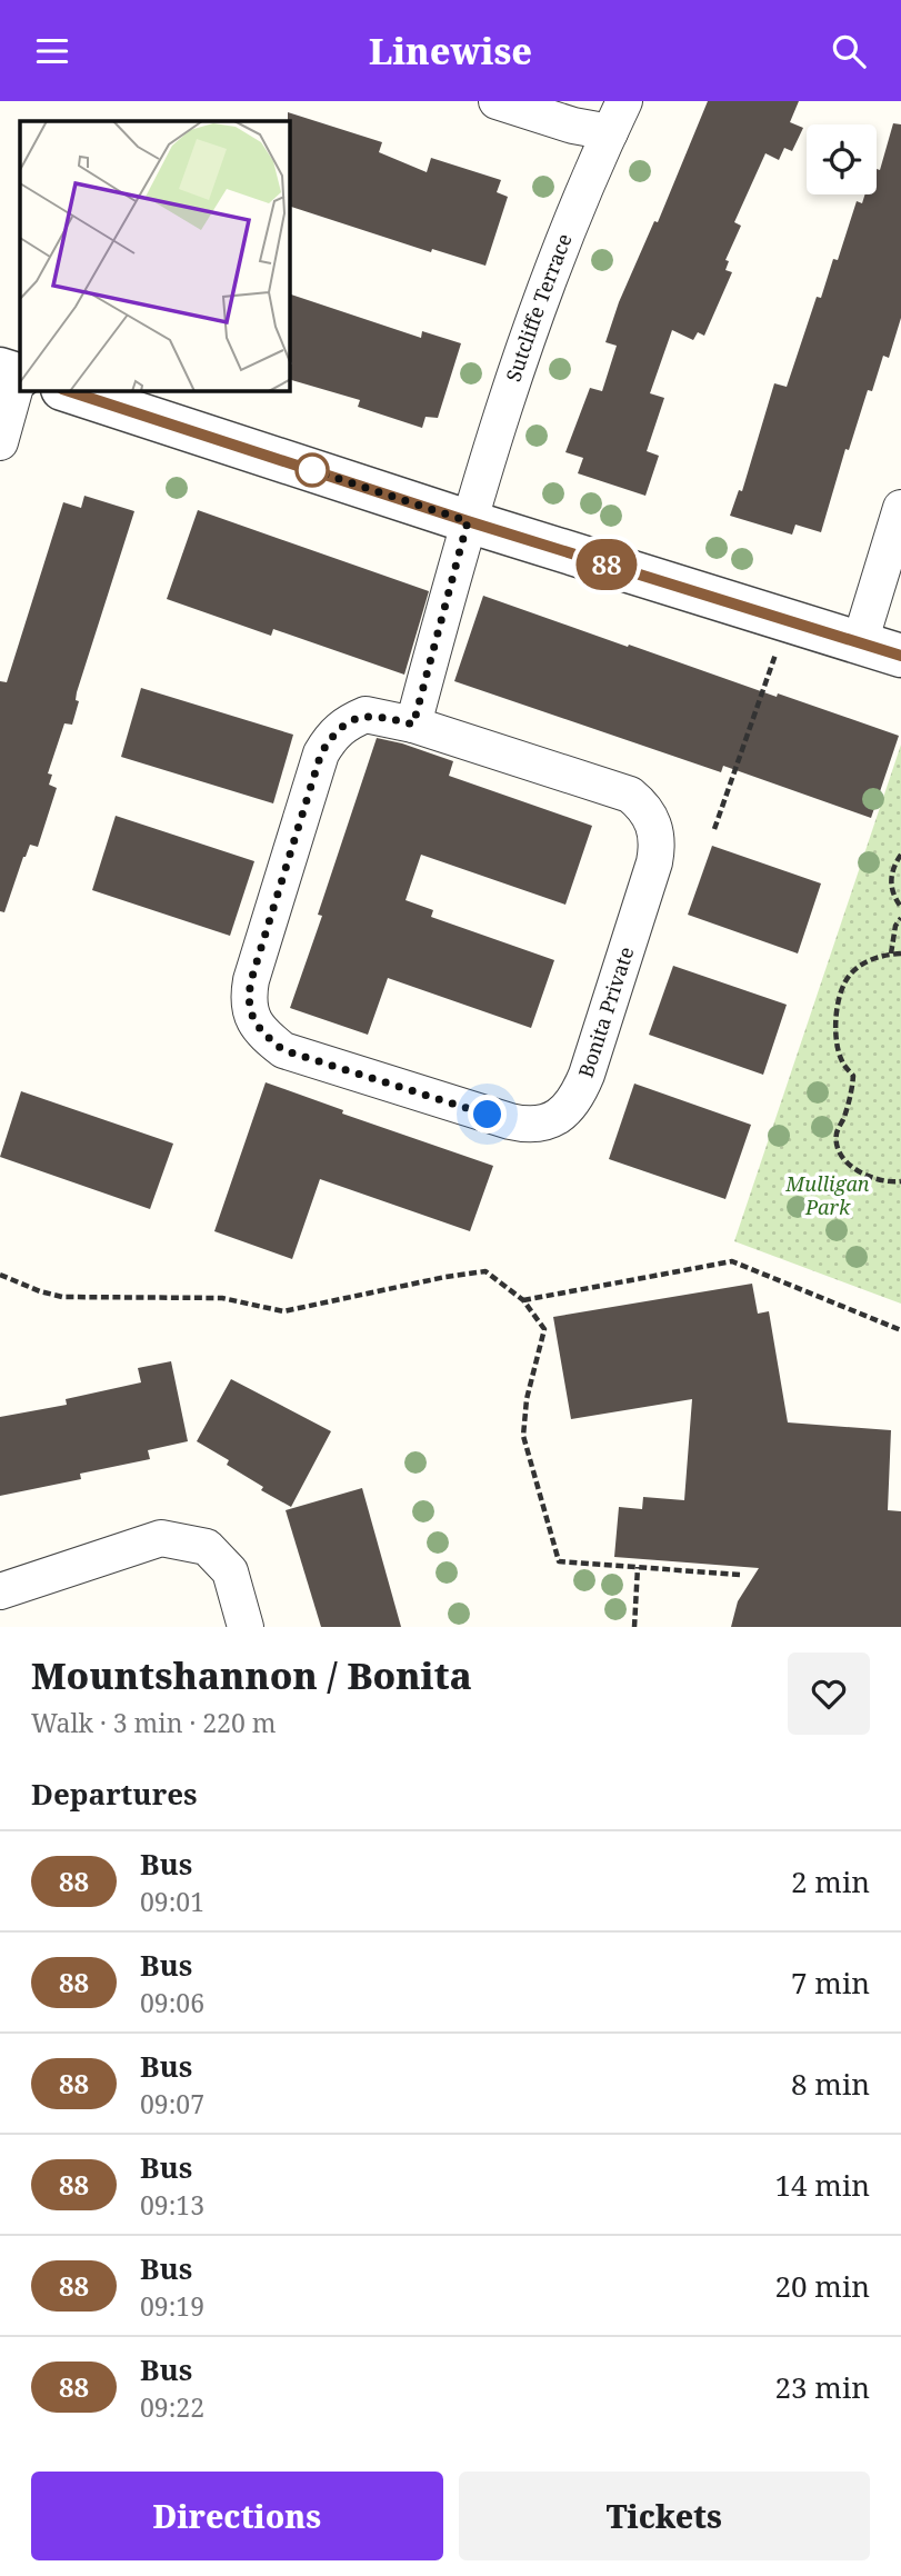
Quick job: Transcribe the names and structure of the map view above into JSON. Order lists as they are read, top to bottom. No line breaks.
{"streets":{"street":["Sutcliffe Terrace","Bonita Private"]},"parks":["Mulligan Park"],"lines":["bus line 88"],"page":{"header":"Linewise","on_map":"88","heading":[["Mountshannon / Bonita","Walk · 3 min · 220 m"],"Departures"],"list":[{"mark":"88","name":"Bus","note":"09:01","value":"2 min"},{"mark":"88","name":"Bus","note":"09:06","value":"7 min"},{"mark":"88","name":"Bus","note":"09:07","value":"8 min"},{"mark":"88","name":"Bus","note":"09:13","value":"14 min"},{"mark":"88","name":"Bus","note":"09:19","value":"20 min"},{"mark":"88","name":"Bus","note":"09:22","value":"23 min"}],"buttons":["Directions","Tickets"]}}
